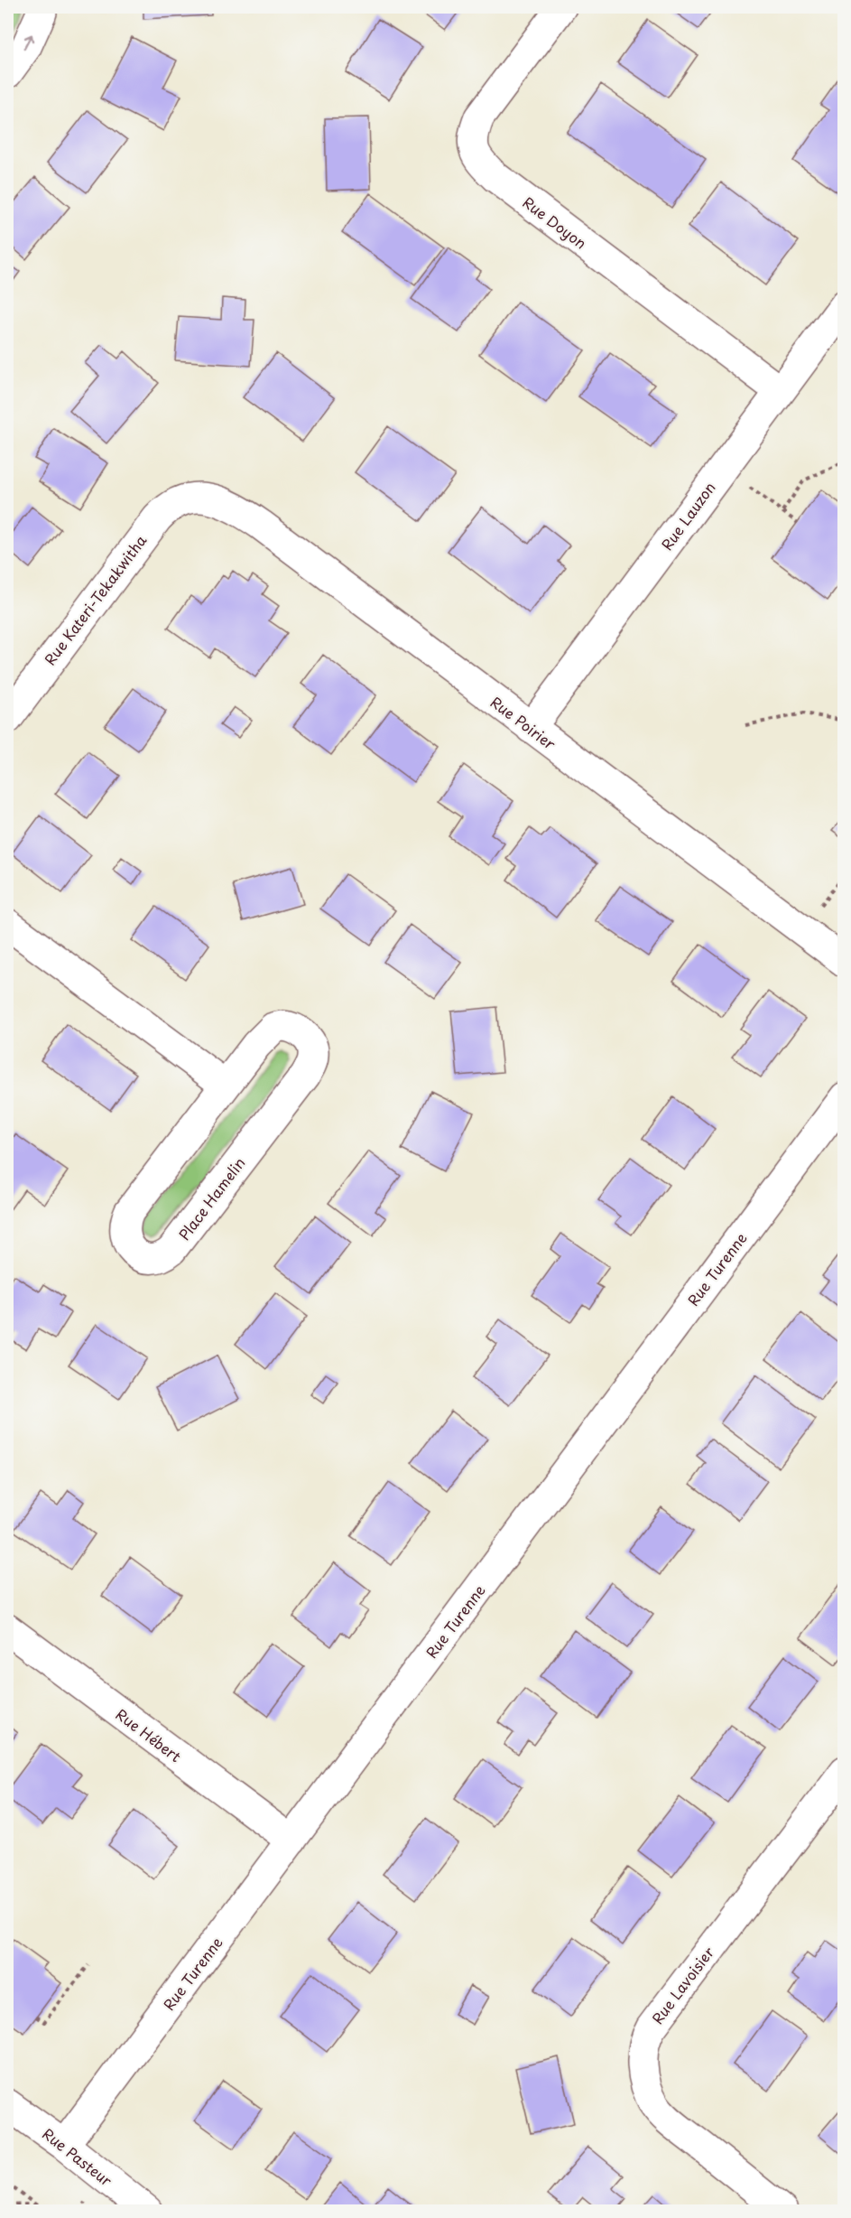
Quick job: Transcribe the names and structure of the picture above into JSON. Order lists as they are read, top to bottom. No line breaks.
{"streets":{"street":["Rue Doyon","Rue Lauzon","Rue Kateri-Tekakwitha","Rue Poirier","Place Hamelin","Rue Turenne","Rue Hébert","Rue Lavoisier","Rue Pasteur"]},"crossings":[["Rue Doyon","Rue Lauzon"],["Rue Lauzon","Rue Poirier"],["Rue Kateri-Tekakwitha","Rue Poirier"],["Rue Turenne","Rue Hébert"],["Rue Turenne","Rue Pasteur"]]}
